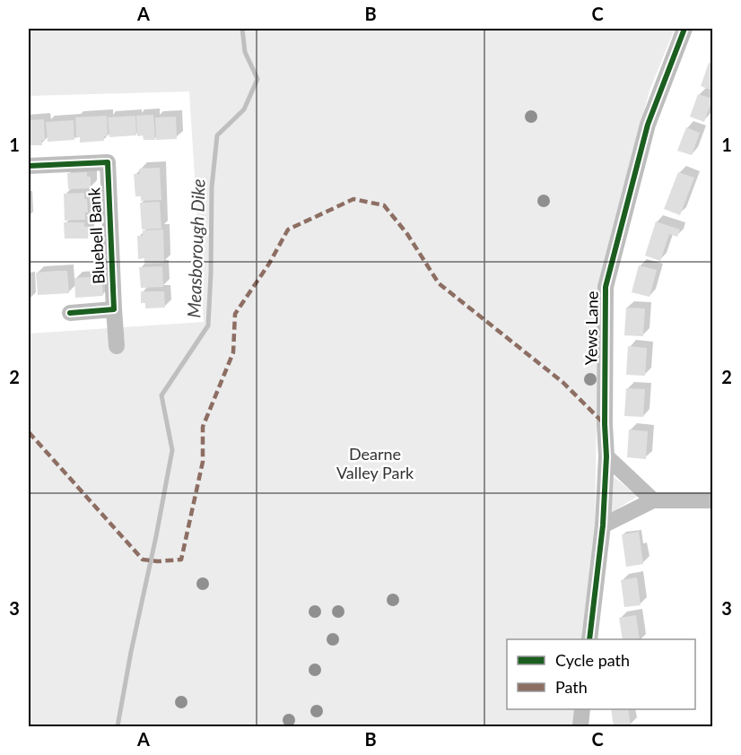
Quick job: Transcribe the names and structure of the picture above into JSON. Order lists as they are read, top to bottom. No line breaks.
{"streets":{"street":["Bluebell Bank","Yews Lane"]},"water":["Measborough Dike"],"parks":["Dearne Valley Park"],"legend":["Cycle path","Path"],"grid":{"columns":["A","B","C"],"rows":["1","2","3"]}}
